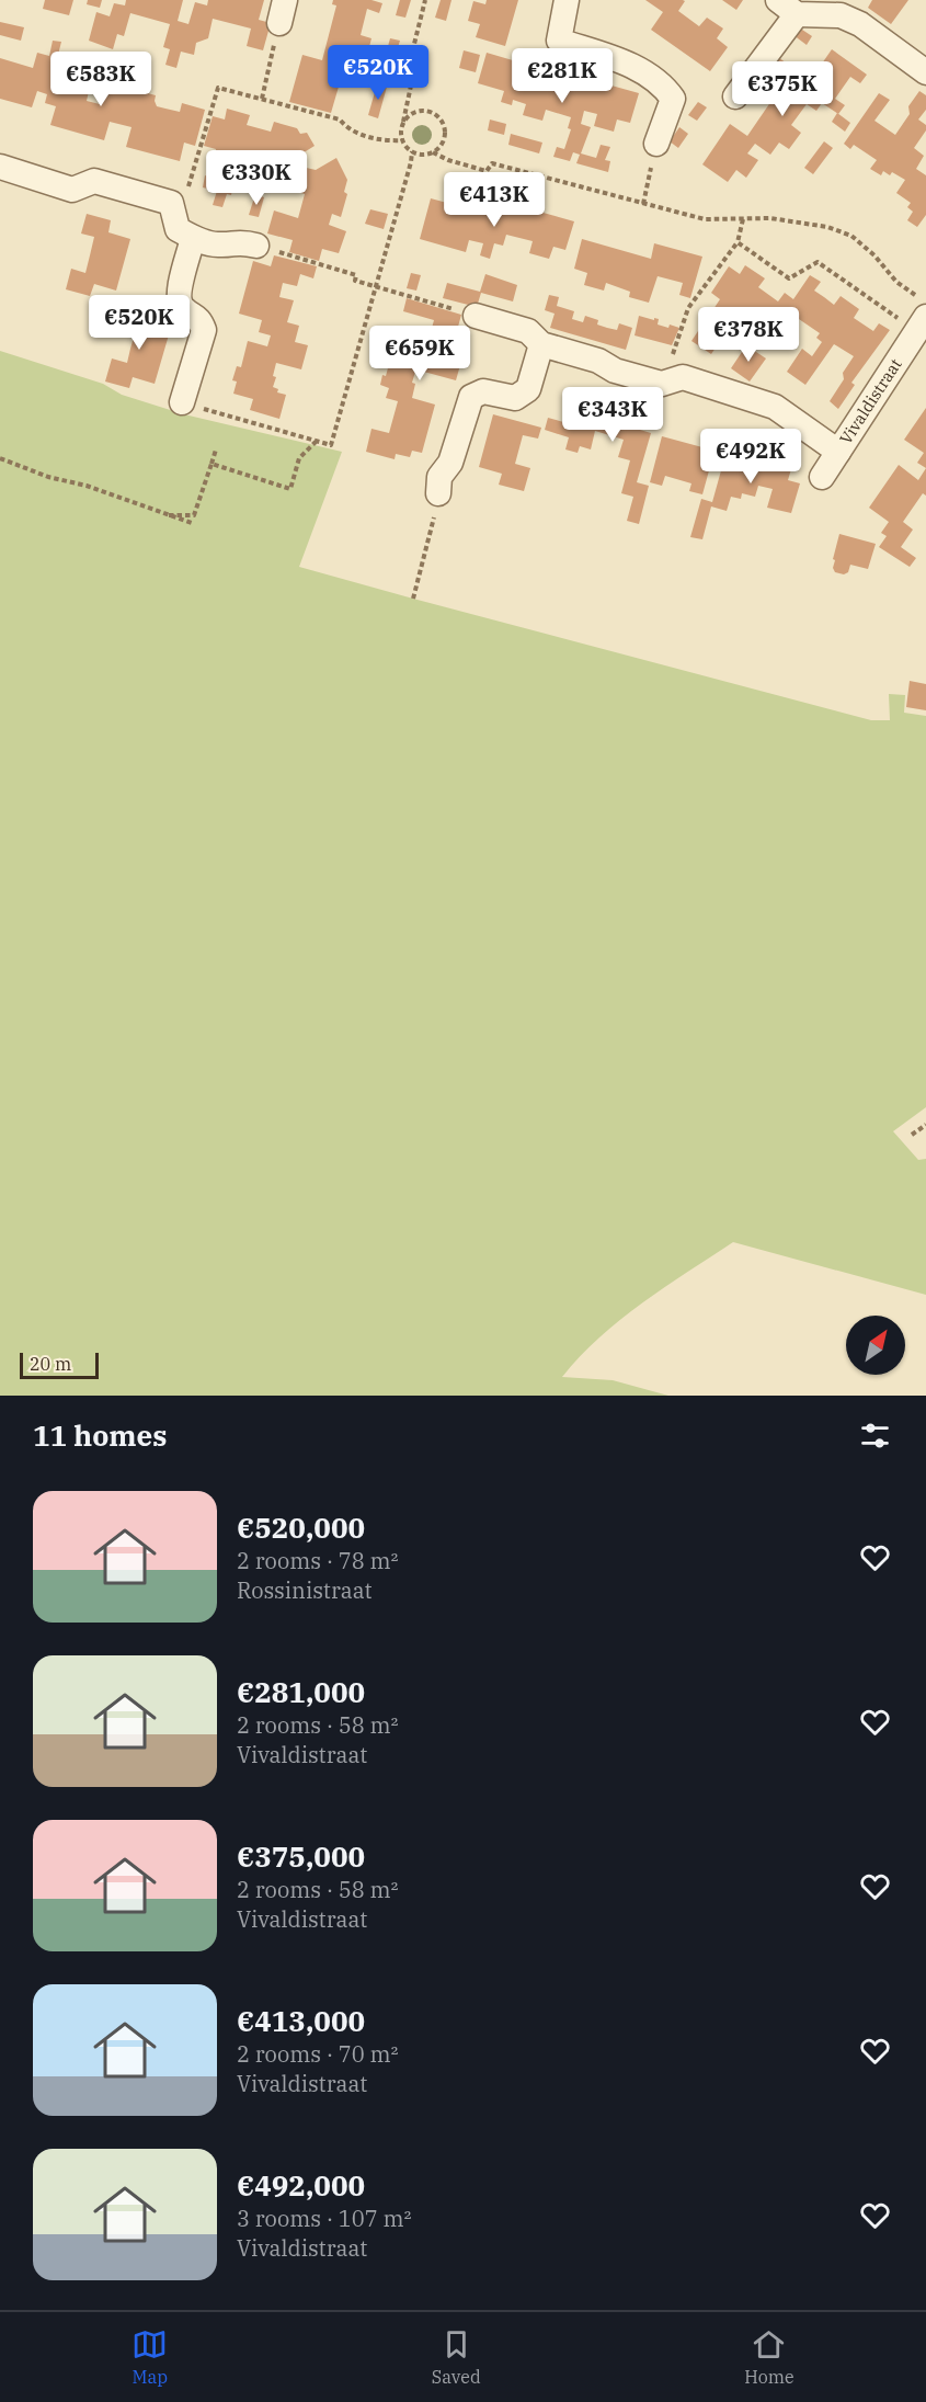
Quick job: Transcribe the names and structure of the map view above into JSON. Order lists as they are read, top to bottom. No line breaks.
{"streets":{"street":["Vivaldistraat"]},"scale_bar":"20 m","north":"top right","page":{"price":["€520K","€281K","€583K","€375K","€330K","€413K","€520K","€378K","€659K","€343K","€492K"],"scale":"20 m","heading":"11 homes","list":[{"name":"€520,000","note":"2 rooms · 78 m² · Rossinistraat"},{"name":"€281,000","note":"2 rooms · 58 m² · Vivaldistraat"},{"name":"€375,000","note":"2 rooms · 58 m² · Vivaldistraat"},{"name":"€413,000","note":"2 rooms · 70 m² · Vivaldistraat"},{"name":"€492,000","note":"3 rooms · 107 m² · Vivaldistraat"}],"tabs":["Map","Saved","Home"]}}
